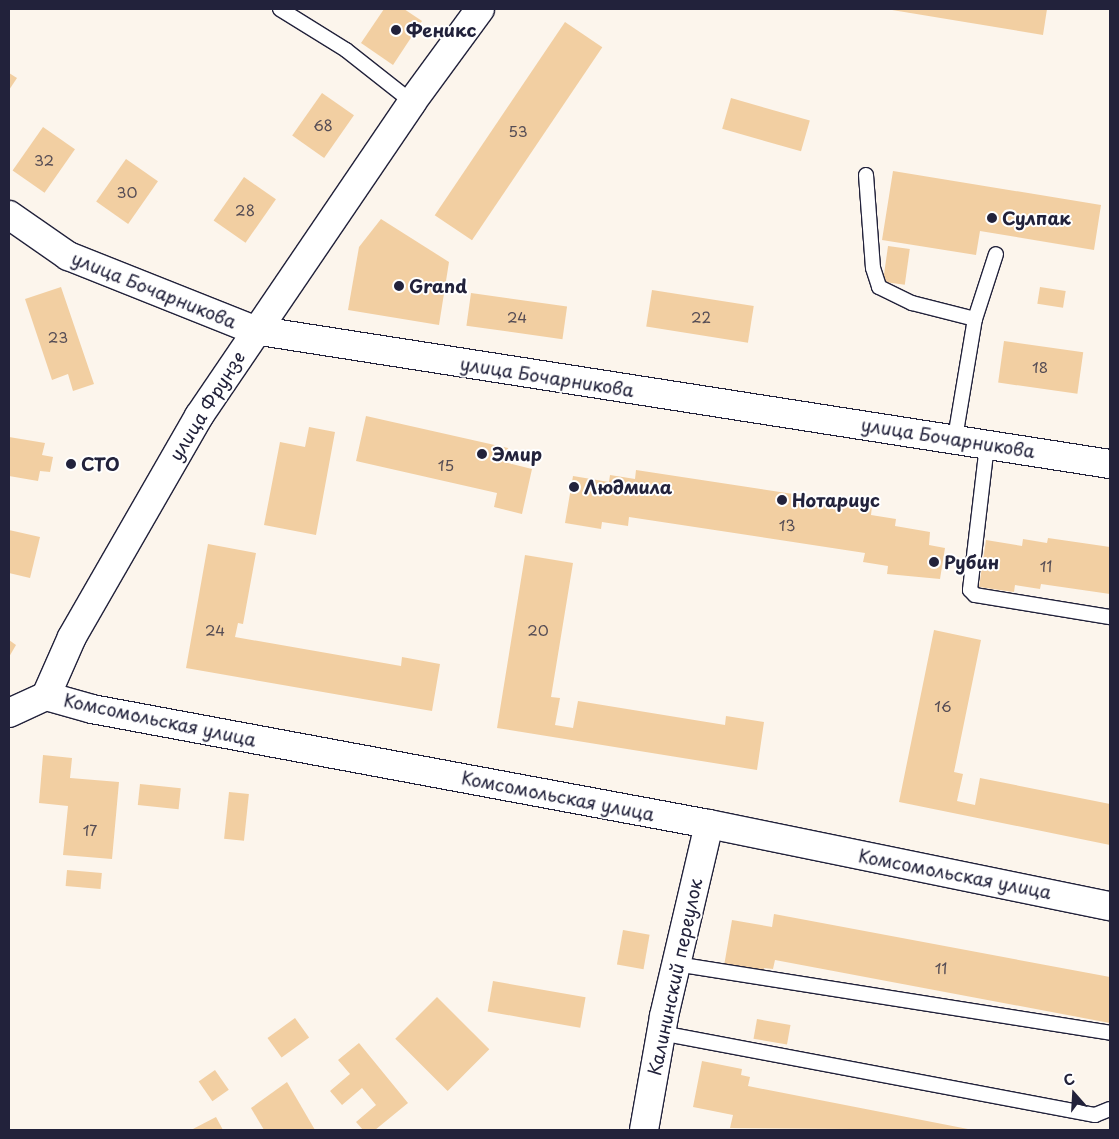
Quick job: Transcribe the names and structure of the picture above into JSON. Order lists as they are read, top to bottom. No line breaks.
{"streets":{"street":["улица Бочарникова","улица Фрунзе","Комсомольская улица","Калининский переулок"]},"crossings":[["улица Бочарникова","улица Фрунзе"],["улица Фрунзе","Комсомольская улица"],["Комсомольская улица","Калининский переулок"]],"places":["Феникс","Сулпак","Grand","Эмир","СТО","Людмила","Нотариус","Рубин"],"house_numbers":["68","53","32","30","28","24","22","23","18","15","13","11","24","20","16","17","11"],"north":"top"}
